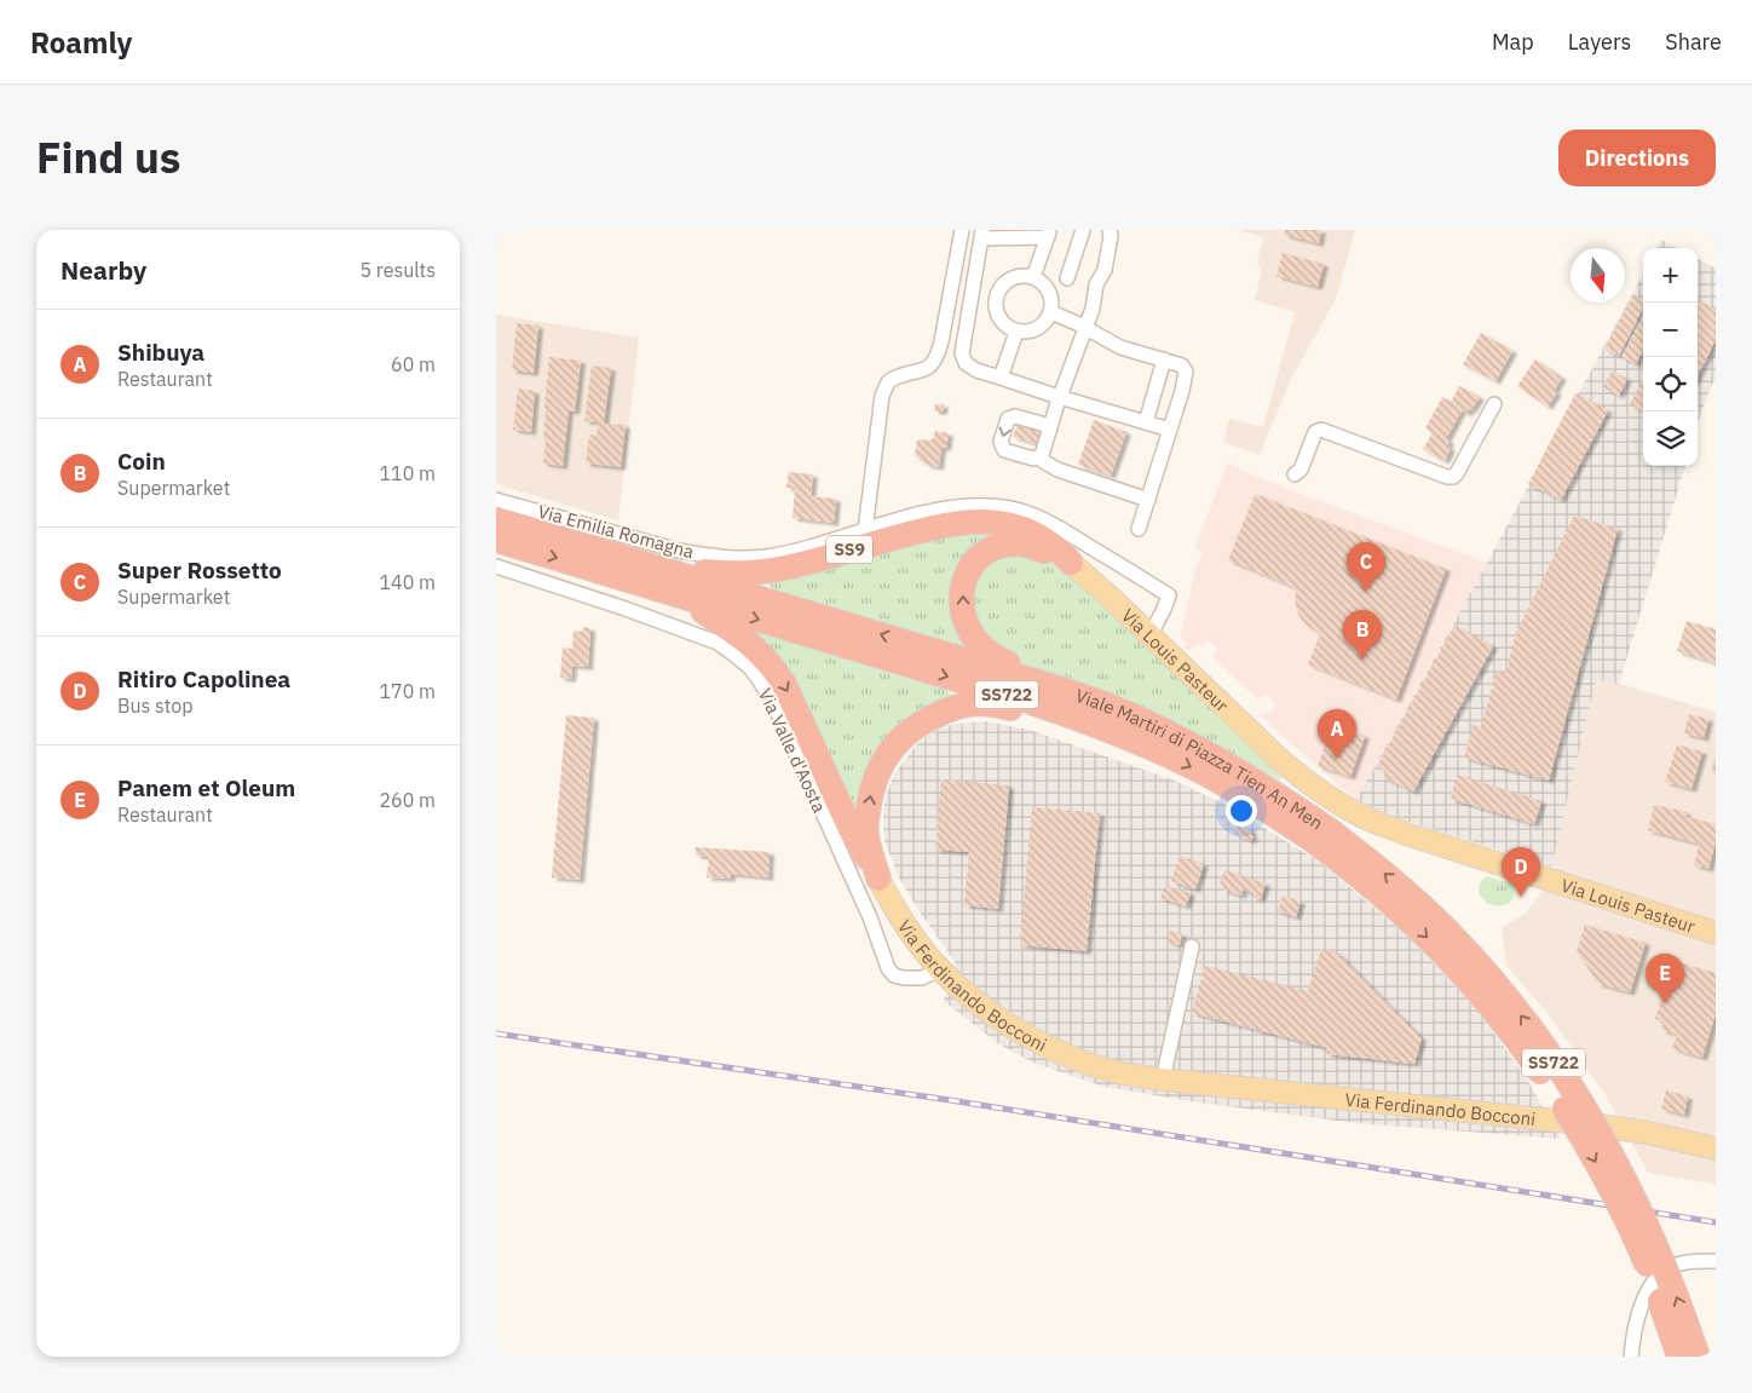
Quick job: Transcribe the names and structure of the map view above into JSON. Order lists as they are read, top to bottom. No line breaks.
{"streets":{"highway":["SS9","Via Louis Pasteur","SS722","Viale Martiri di Piazza Tien An Men"],"main road":["Via Ferdinando Bocconi"],"street":["Via Emilia Romagna","Via Valle d'Aosta"]},"crossings":[["Via Emilia Romagna","Via Louis Pasteur"],["SS9","Via Louis Pasteur"],["SS9","Viale Martiri di Piazza Tien An Men"],["Via Louis Pasteur","SS722"],["Via Louis Pasteur","Viale Martiri di Piazza Tien An Men"],["SS722","Viale Martiri di Piazza Tien An Men"],["Via Valle d'Aosta","Via Ferdinando Bocconi"]],"north":"bottom","page":{"header":"Roamly","nav":["Map","Layers","Share"],"title":"Find us","buttons":"Directions","heading":["Nearby","5 results"],"map_buttons":["+","−"],"list":[{"mark":"A","name":"Shibuya","note":"Restaurant","value":"60 m"},{"mark":"B","name":"Coin","note":"Supermarket","value":"110 m"},{"mark":"C","name":"Super Rossetto","note":"Supermarket","value":"140 m"},{"mark":"D","name":"Ritiro Capolinea","note":"Bus stop","value":"170 m"},{"mark":"E","name":"Panem et Oleum","note":"Restaurant","value":"260 m"}],"pins":["C","B","A","D","E"]}}
